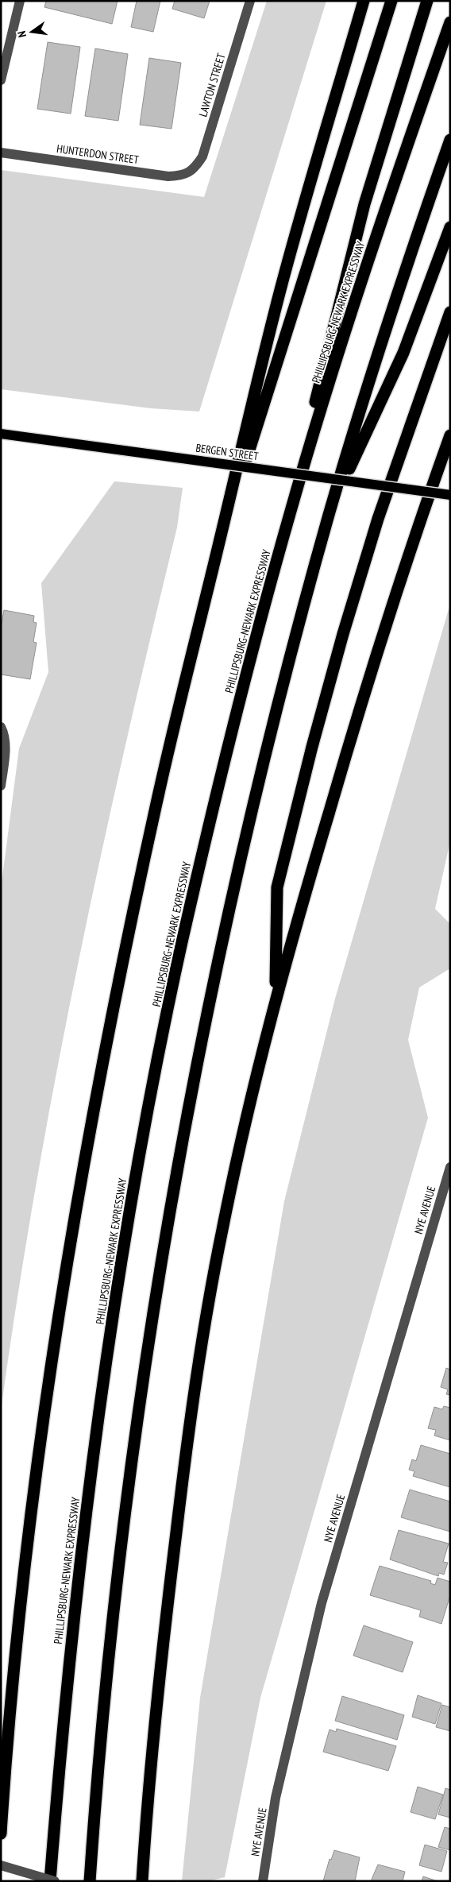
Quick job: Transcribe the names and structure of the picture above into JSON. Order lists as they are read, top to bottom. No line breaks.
{"streets":{"highway":["PHILLIPSBURG-NEWARK EXPRESSWAY"],"main road":["BERGEN STREET"],"street":["LAWTON STREET","HUNTERDON STREET","NYE AVENUE"]},"crossings":[["LAWTON STREET","HUNTERDON STREET"]],"north":"left"}
